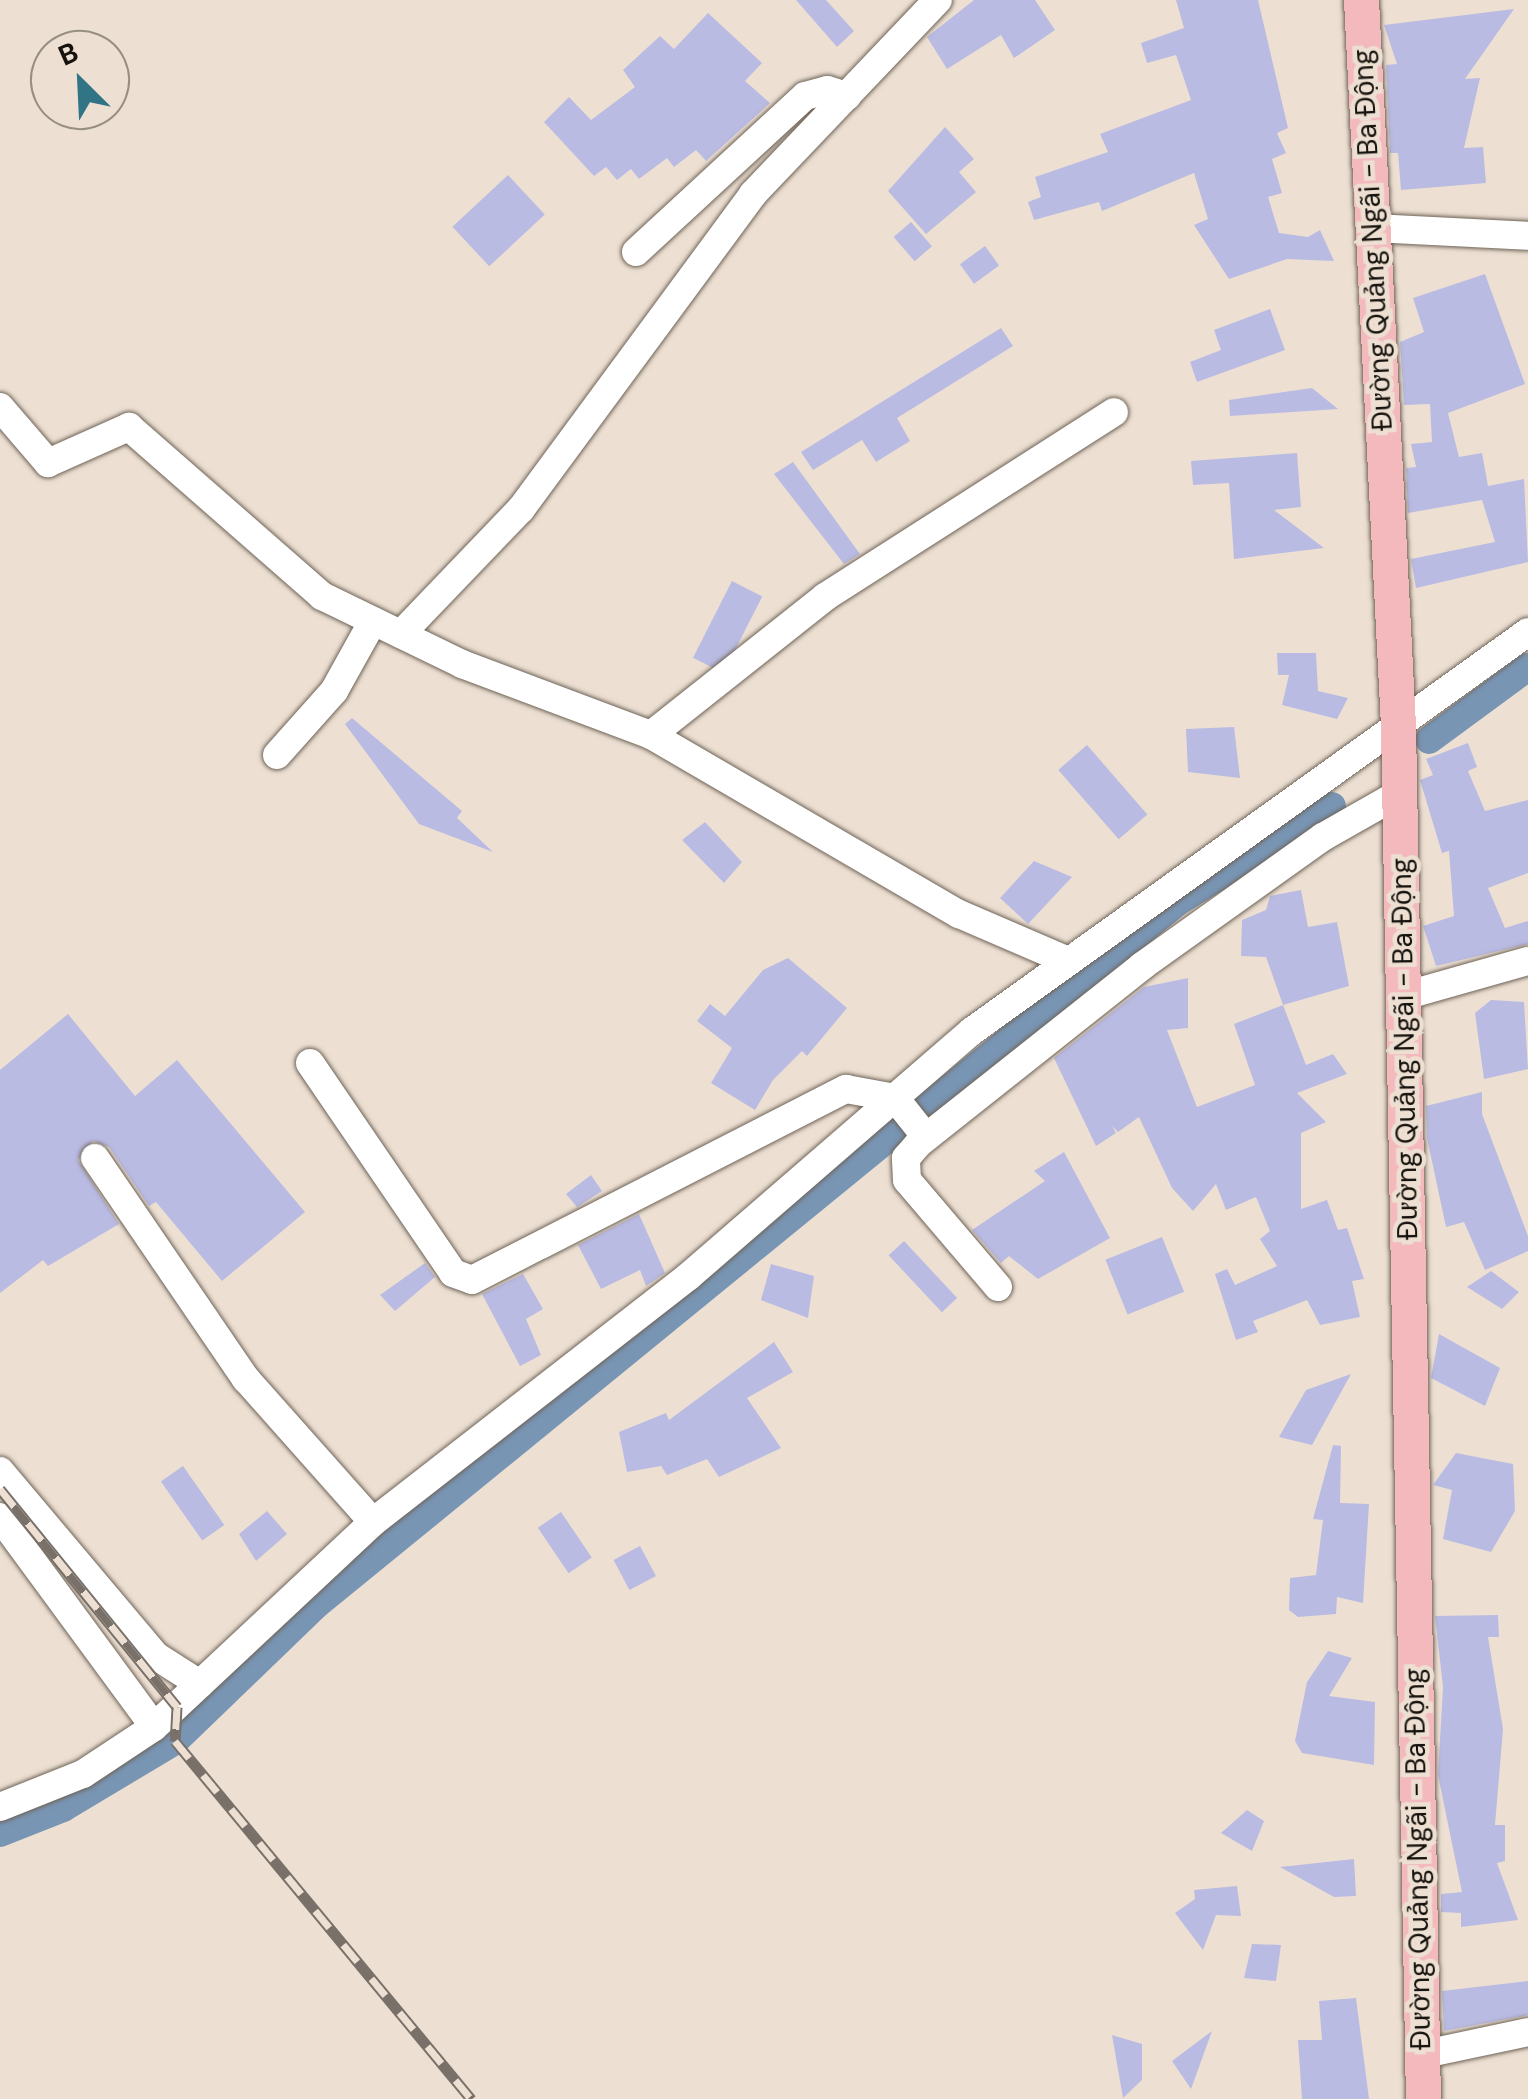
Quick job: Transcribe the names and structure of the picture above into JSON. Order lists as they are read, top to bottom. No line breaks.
{"streets":{"main road":["Đường Quảng Ngãi - Ba Động"]},"north":"top left"}
